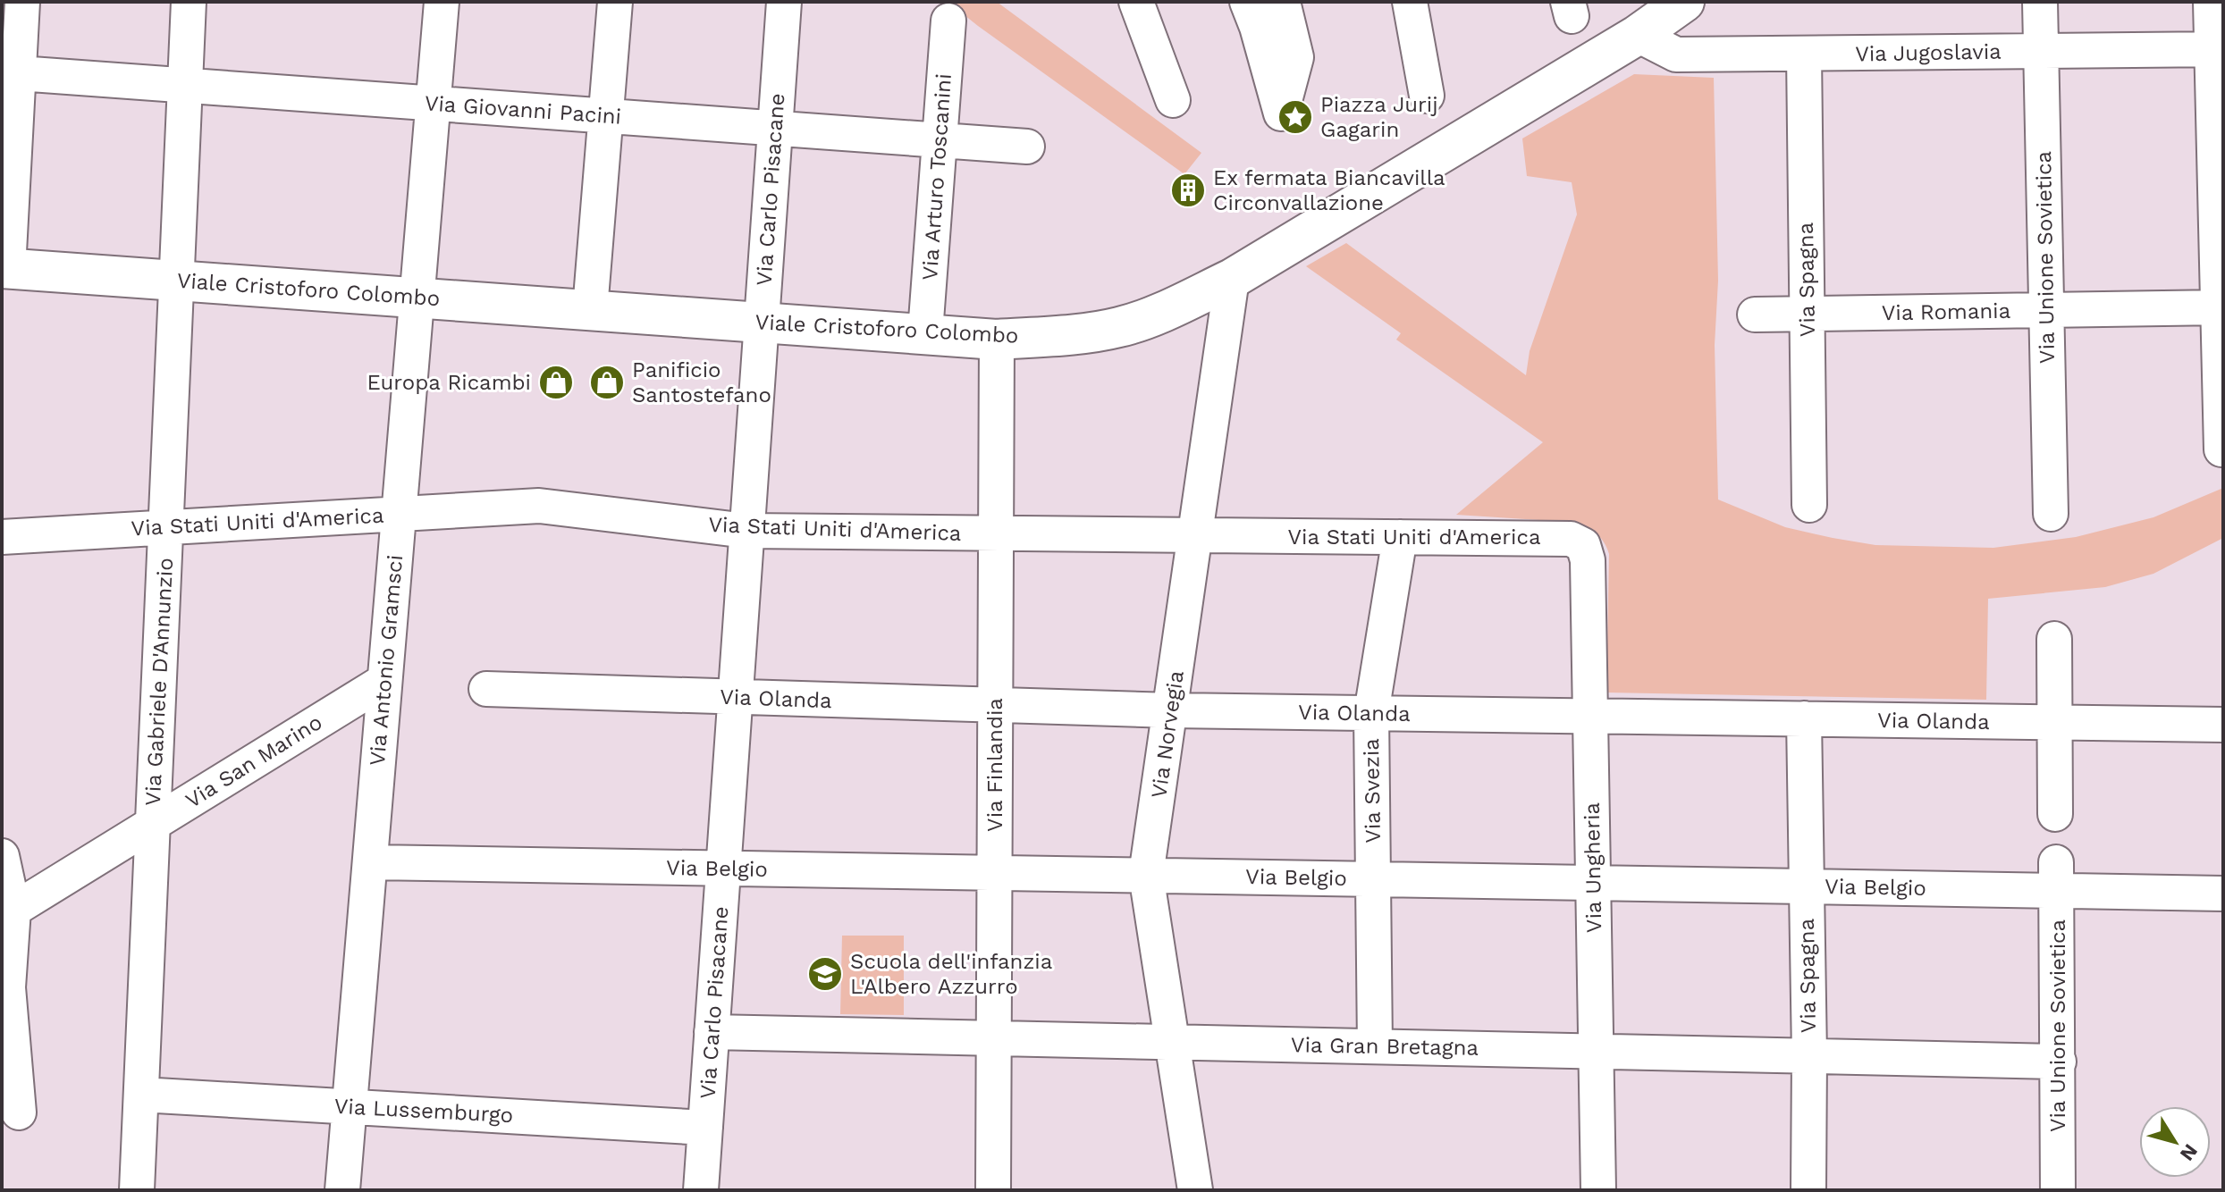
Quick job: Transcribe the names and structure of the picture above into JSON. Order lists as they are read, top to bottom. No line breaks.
{"streets":{"street":["Via Jugoslavia","Via Giovanni Pacini","Via Arturo Toscanini","Via Carlo Pisacane","Via Unione Sovietica","Via Spagna","Viale Cristoforo Colombo","Via Romania","Via Stati Uniti d'America","Via Antonio Gramsci","Via Gabriele D'Annunzio","Via Olanda","Via Norvegia","Via San Marino","Via Finlandia","Via Svezia","Via Ungheria","Via Belgio","Via Gran Bretagna","Via Lussemburgo"]},"crossings":[["Via Jugoslavia","Via Unione Sovietica"],["Via Jugoslavia","Via Spagna"],["Via Jugoslavia","Viale Cristoforo Colombo"],["Via Giovanni Pacini","Via Arturo Toscanini"],["Via Giovanni Pacini","Via Carlo Pisacane"],["Via Giovanni Pacini","Via Antonio Gramsci"],["Via Giovanni Pacini","Via Gabriele D'Annunzio"],["Via Arturo Toscanini","Viale Cristoforo Colombo"],["Via Carlo Pisacane","Viale Cristoforo Colombo"],["Via Carlo Pisacane","Via Stati Uniti d'America"],["Via Carlo Pisacane","Via Olanda"],["Via Carlo Pisacane","Via Belgio"],["Via Carlo Pisacane","Via Gran Bretagna"],["Via Carlo Pisacane","Via Lussemburgo"],["Via Unione Sovietica","Via Romania"],["Via Unione Sovietica","Via Belgio"],["Via Unione Sovietica","Via Gran Bretagna"],["Via Spagna","Via Romania"],["Via Spagna","Via Olanda"],["Via Spagna","Via Belgio"],["Via Spagna","Via Gran Bretagna"],["Viale Cristoforo Colombo","Via Antonio Gramsci"],["Viale Cristoforo Colombo","Via Gabriele D'Annunzio"],["Viale Cristoforo Colombo","Via Norvegia"],["Viale Cristoforo Colombo","Via Finlandia"],["Via Stati Uniti d'America","Via Antonio Gramsci"],["Via Stati Uniti d'America","Via Gabriele D'Annunzio"],["Via Stati Uniti d'America","Via Norvegia"],["Via Stati Uniti d'America","Via Finlandia"],["Via Stati Uniti d'America","Via Svezia"],["Via Stati Uniti d'America","Via Ungheria"],["Via Antonio Gramsci","Via San Marino"],["Via Antonio Gramsci","Via Belgio"],["Via Antonio Gramsci","Via Lussemburgo"],["Via Gabriele D'Annunzio","Via San Marino"],["Via Gabriele D'Annunzio","Via Lussemburgo"],["Via Olanda","Via Norvegia"],["Via Olanda","Via Finlandia"],["Via Olanda","Via Svezia"],["Via Olanda","Via Ungheria"],["Via Norvegia","Via Belgio"],["Via Norvegia","Via Gran Bretagna"],["Via Finlandia","Via Belgio"],["Via Finlandia","Via Gran Bretagna"],["Via Svezia","Via Belgio"],["Via Svezia","Via Gran Bretagna"],["Via Ungheria","Via Belgio"],["Via Ungheria","Via Gran Bretagna"]],"places":{"place":["Piazza Jurij Gagarin"],"building":["Ex fermata Biancavilla Circonvallazione"],"shop":["Europa Ricambi","Panificio Santostefano"],"school or university":["Scuola dell'infanzia L'Albero Azzurro"]},"north":"bottom right"}
